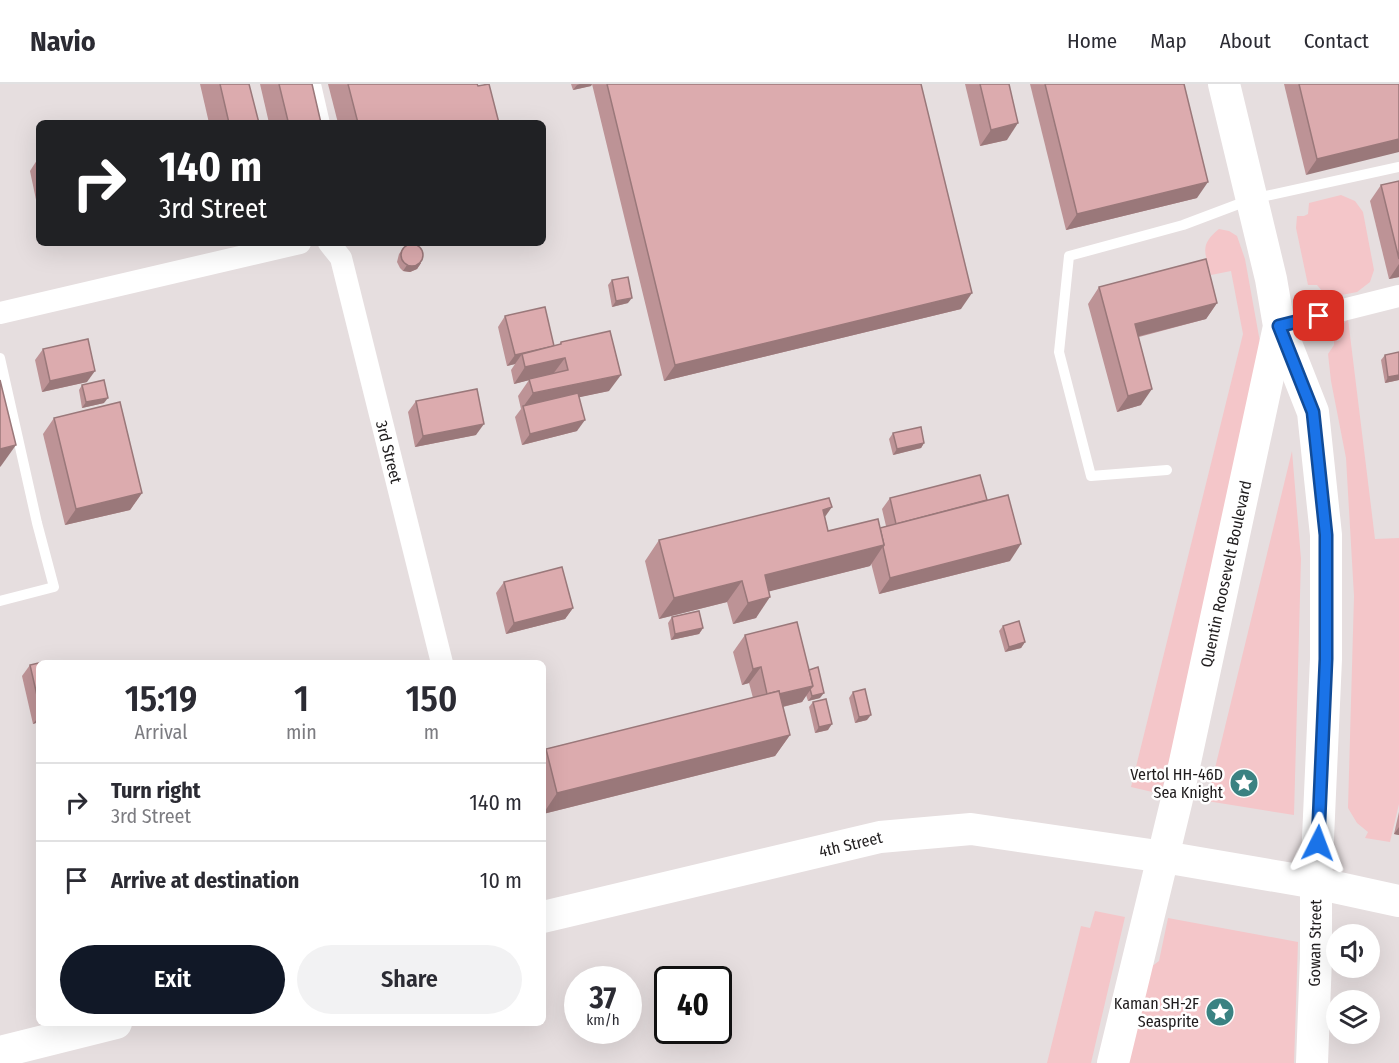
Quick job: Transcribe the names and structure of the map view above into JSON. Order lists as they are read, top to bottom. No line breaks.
{"streets":{"street":["3rd Street","Quentin Roosevelt Boulevard","4th Street","Gowan Street"]},"crossings":[["Quentin Roosevelt Boulevard","4th Street"],["Quentin Roosevelt Boulevard","Gowan Street"],["4th Street","Gowan Street"]],"places":{"place":["Vertol HH-46D Sea Knight","Kaman SH-2F Seasprite"]},"page":{"header":"Navio","nav":["Home","Map","About","Contact"],"turn":["140 m","3rd Street"],"eta":["15:19","Arrival","1","min","150","m"],"list":[{"name":"Turn right","note":"3rd Street","value":"140 m"},{"name":"Arrive at destination","value":"10 m"}],"buttons":["Exit","Share"],"speed":"37 km/h","limit":"40"}}
